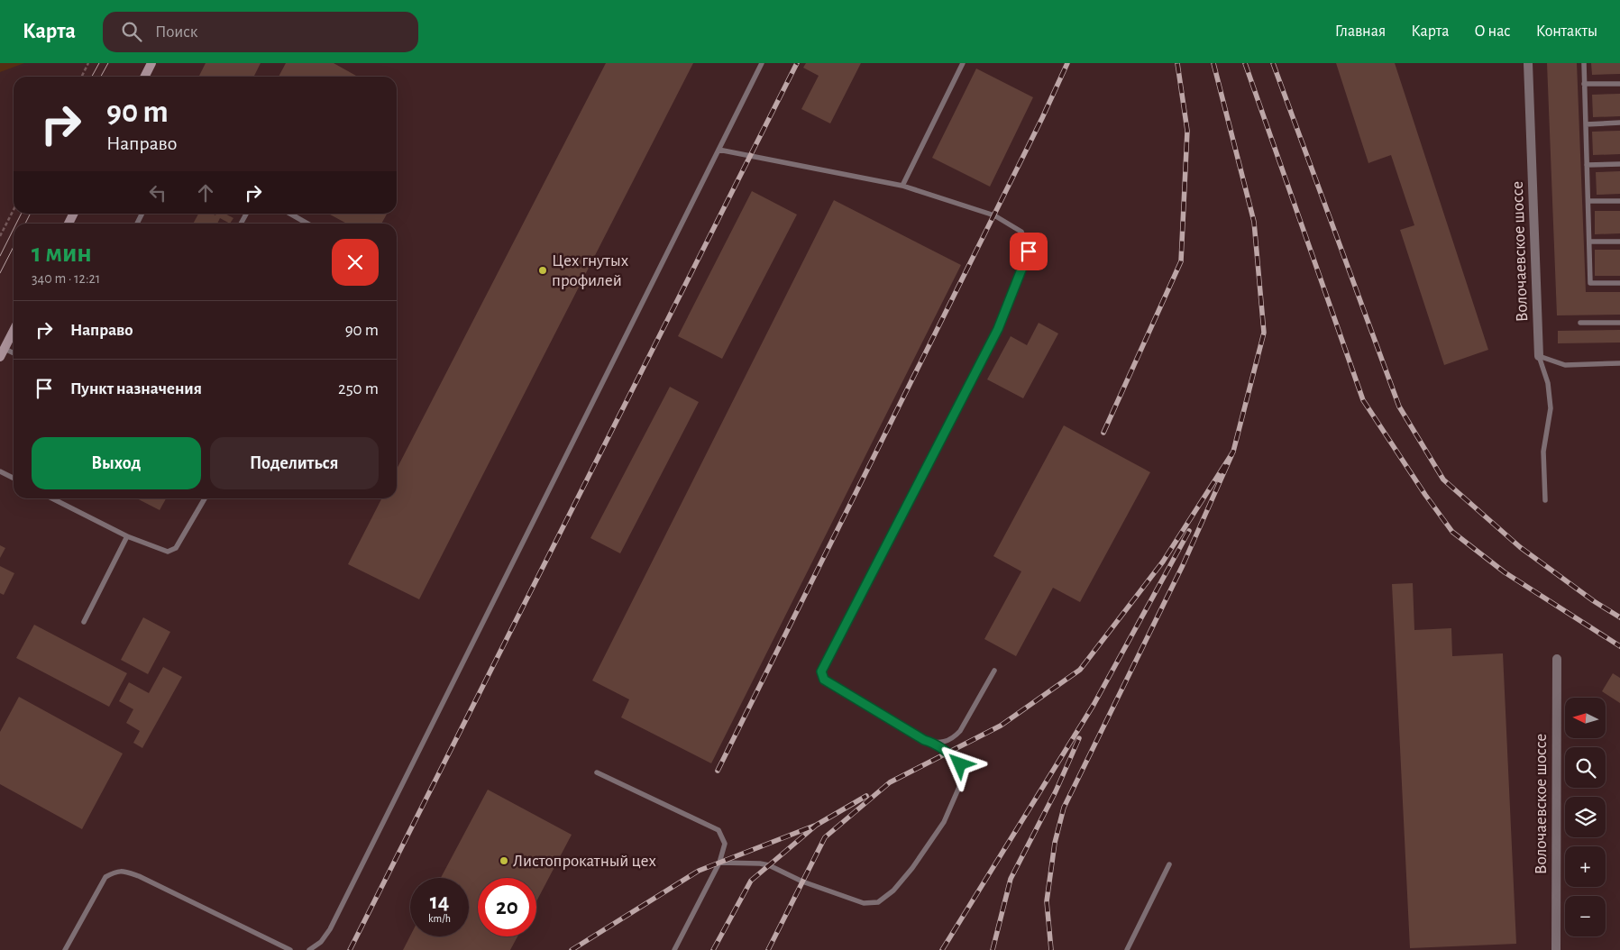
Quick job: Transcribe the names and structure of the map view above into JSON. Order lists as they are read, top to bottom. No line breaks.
{"streets":{"street":["Волочаевское шоссе"]},"places":["Цех гнутых профилей","Листопрокатный цех"],"north":"left","page":{"header":"Карта","search":"Поиск","nav":["Главная","Карта","О нас","Контакты"],"turn":["90 m","Направо"],"heading":["1 мин","340 m · 12:21"],"list":[{"name":"Направо","value":"90 m"},{"name":"Пункт назначения","value":"250 m"}],"buttons":["Выход","Поделиться"],"map_buttons":["+","−"],"speed":"14 km/h","limit":"20"}}
